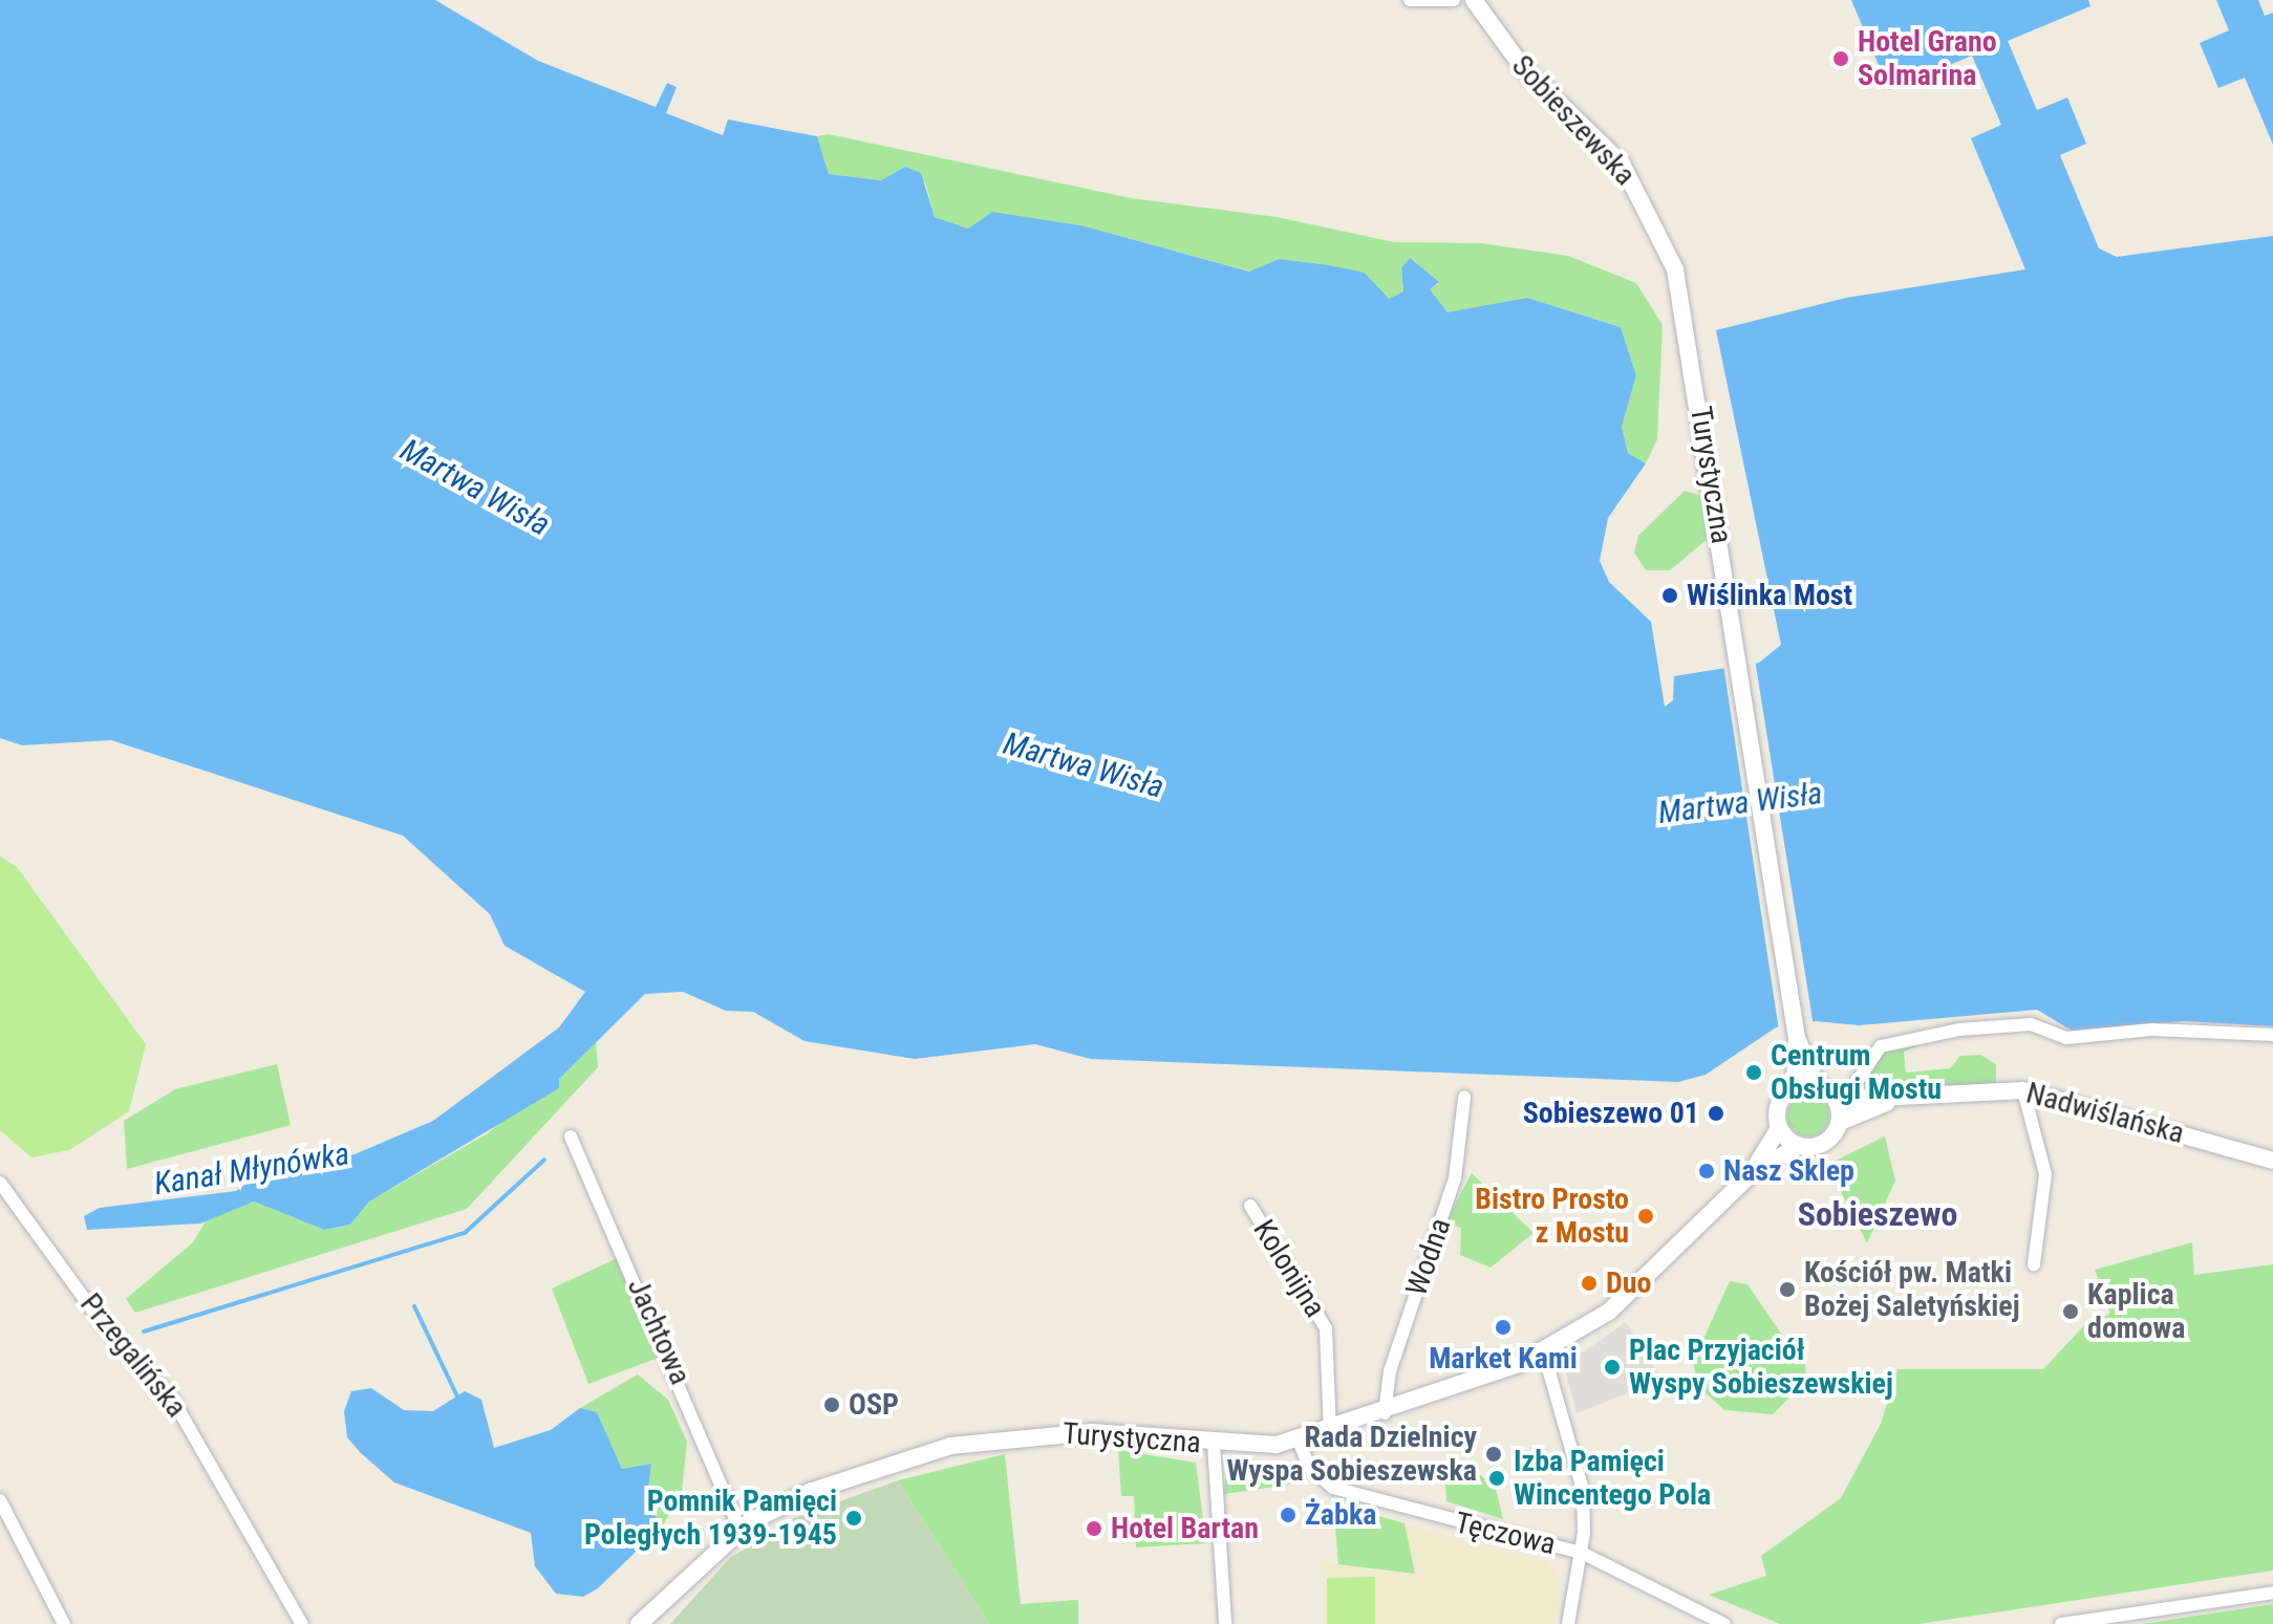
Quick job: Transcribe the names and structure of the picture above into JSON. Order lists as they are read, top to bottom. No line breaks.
{"streets":{"main road":["Sobieszewska","Turystyczna","Nadwiślańska"],"street":["Wodna","Kolonijna","Jachtowa","Przegalińska","Tęczowa"]},"crossings":[["Sobieszewska","Turystyczna"],["Turystyczna","Nadwiślańska"],["Turystyczna","Wodna"],["Turystyczna","Kolonijna"],["Turystyczna","Jachtowa"],["Turystyczna","Tęczowa"]],"districts":["Sobieszewo"],"water":["Martwa Wisła","Kanał Młynówka"],"places":["Hotel Grano Solmarina","Wiślinka Most","Centrum Obsługi Mostu","Sobieszewo 01","Nasz Sklep","Bistro Prosto z Mostu","Duo","Kościół pw. Matki Bożej Saletyńskiej","Kaplica domowa","Market Kami","Plac Przyjaciół Wyspy Sobieszewskiej","OSP","Rada Dzielnicy Wyspa Sobieszewska","Izba Pamięci Wincentego Pola","Żabka","Pomnik Pamięci Poległych 1939-1945","Hotel Bartan"]}
